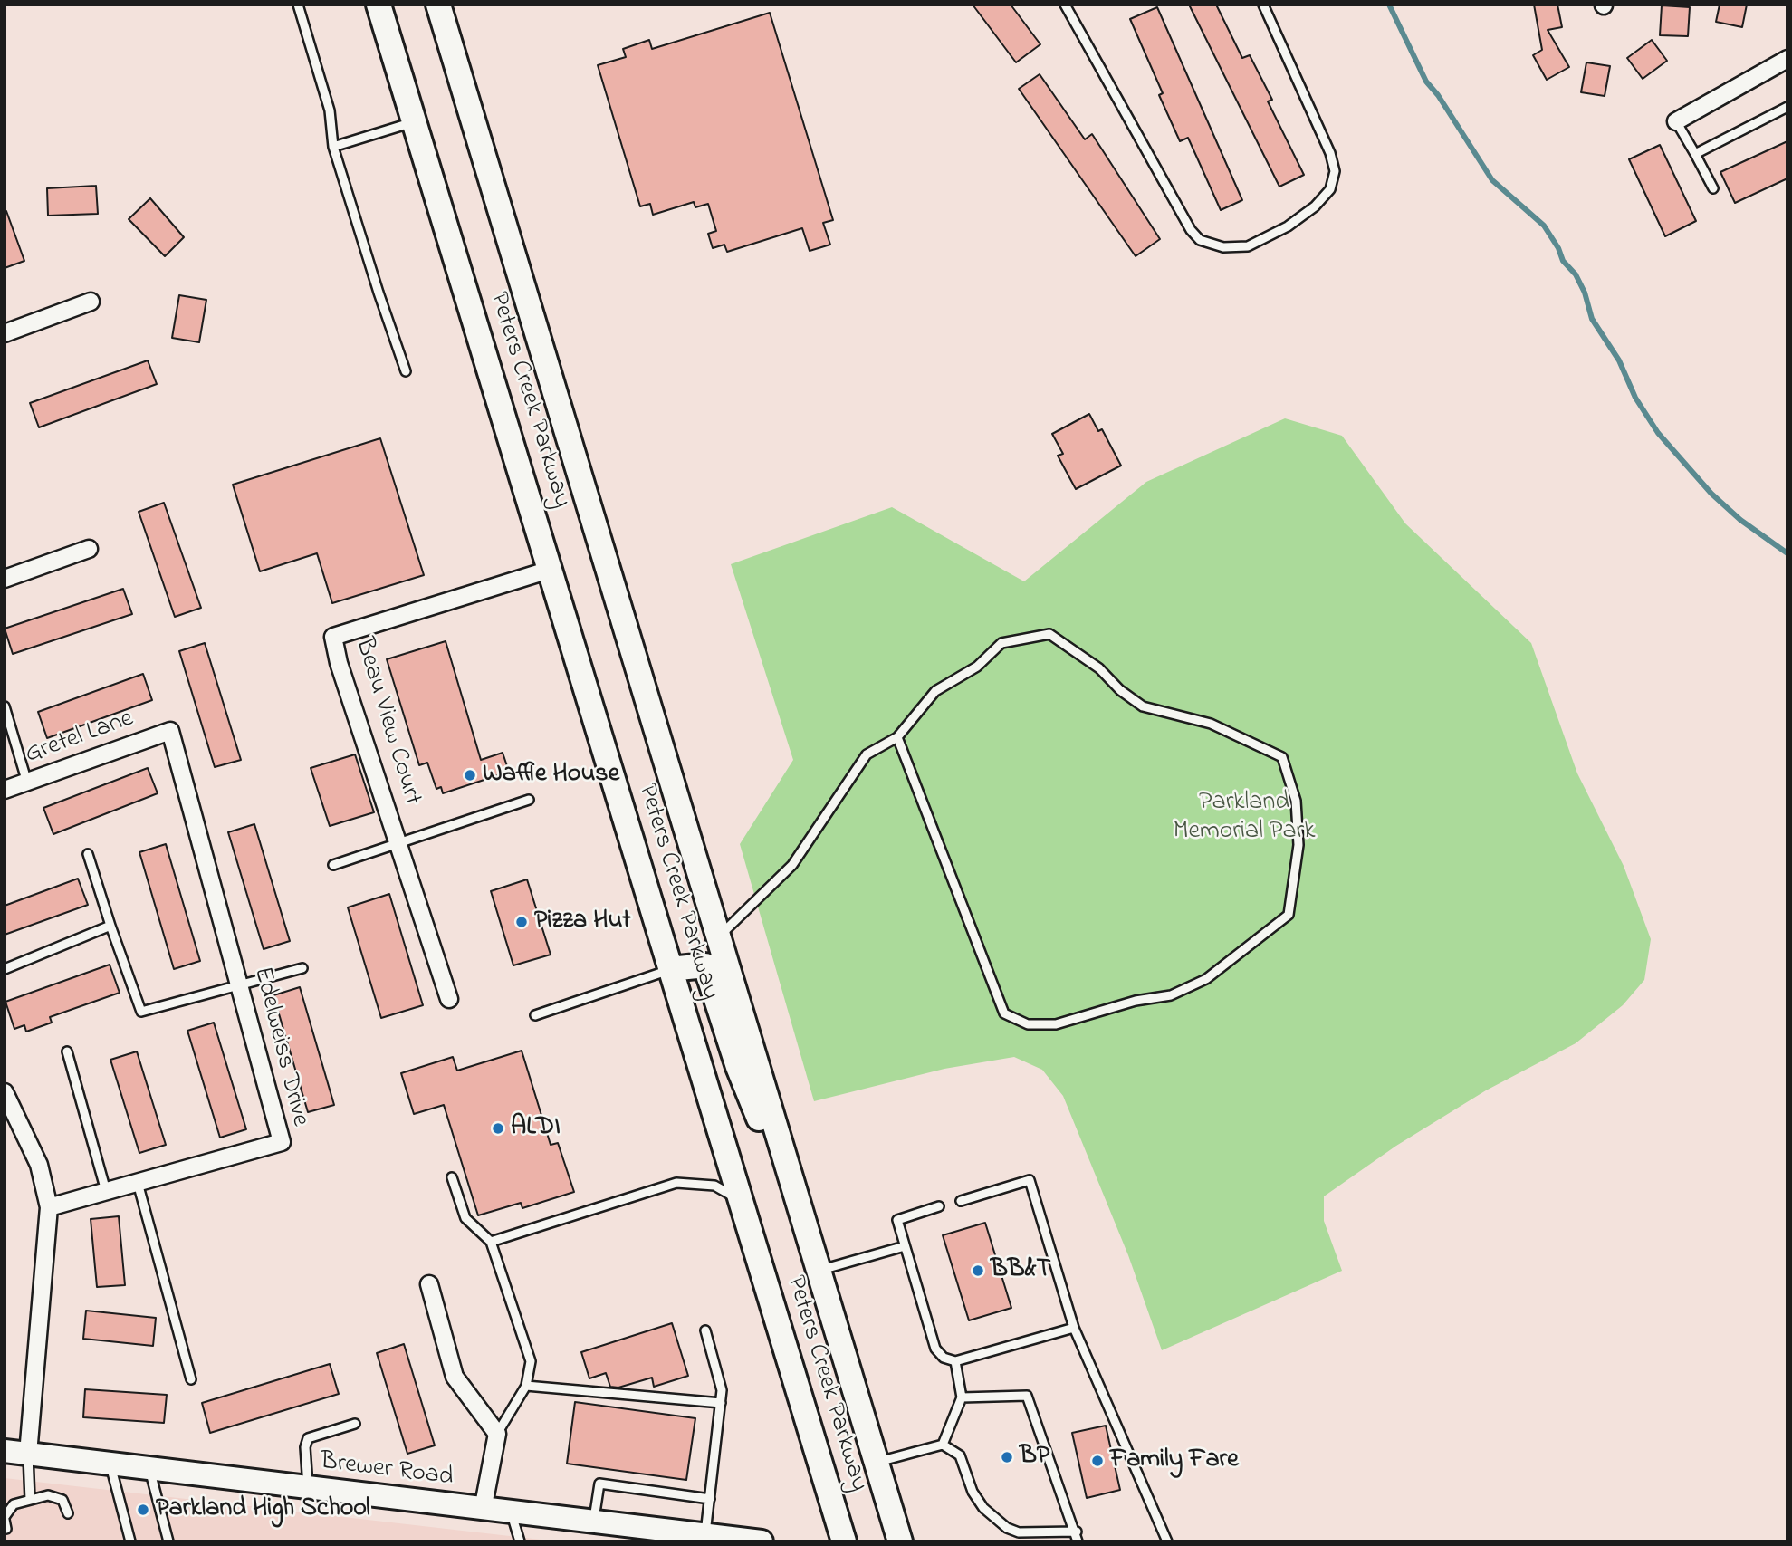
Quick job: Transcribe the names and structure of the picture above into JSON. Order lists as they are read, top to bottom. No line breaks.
{"streets":{"main road":["Peters Creek Parkway"],"street":["Beau View Court","Gretel Lane","Edelweiss Drive","Brewer Road"]},"crossings":[["Peters Creek Parkway","Beau View Court"],["Gretel Lane","Edelweiss Drive"]],"parks":["Parkland Memorial Park"],"places":["Waffle House","Pizza Hut","ALDI","BB&T","BP","Family Fare","Parkland High School"]}
